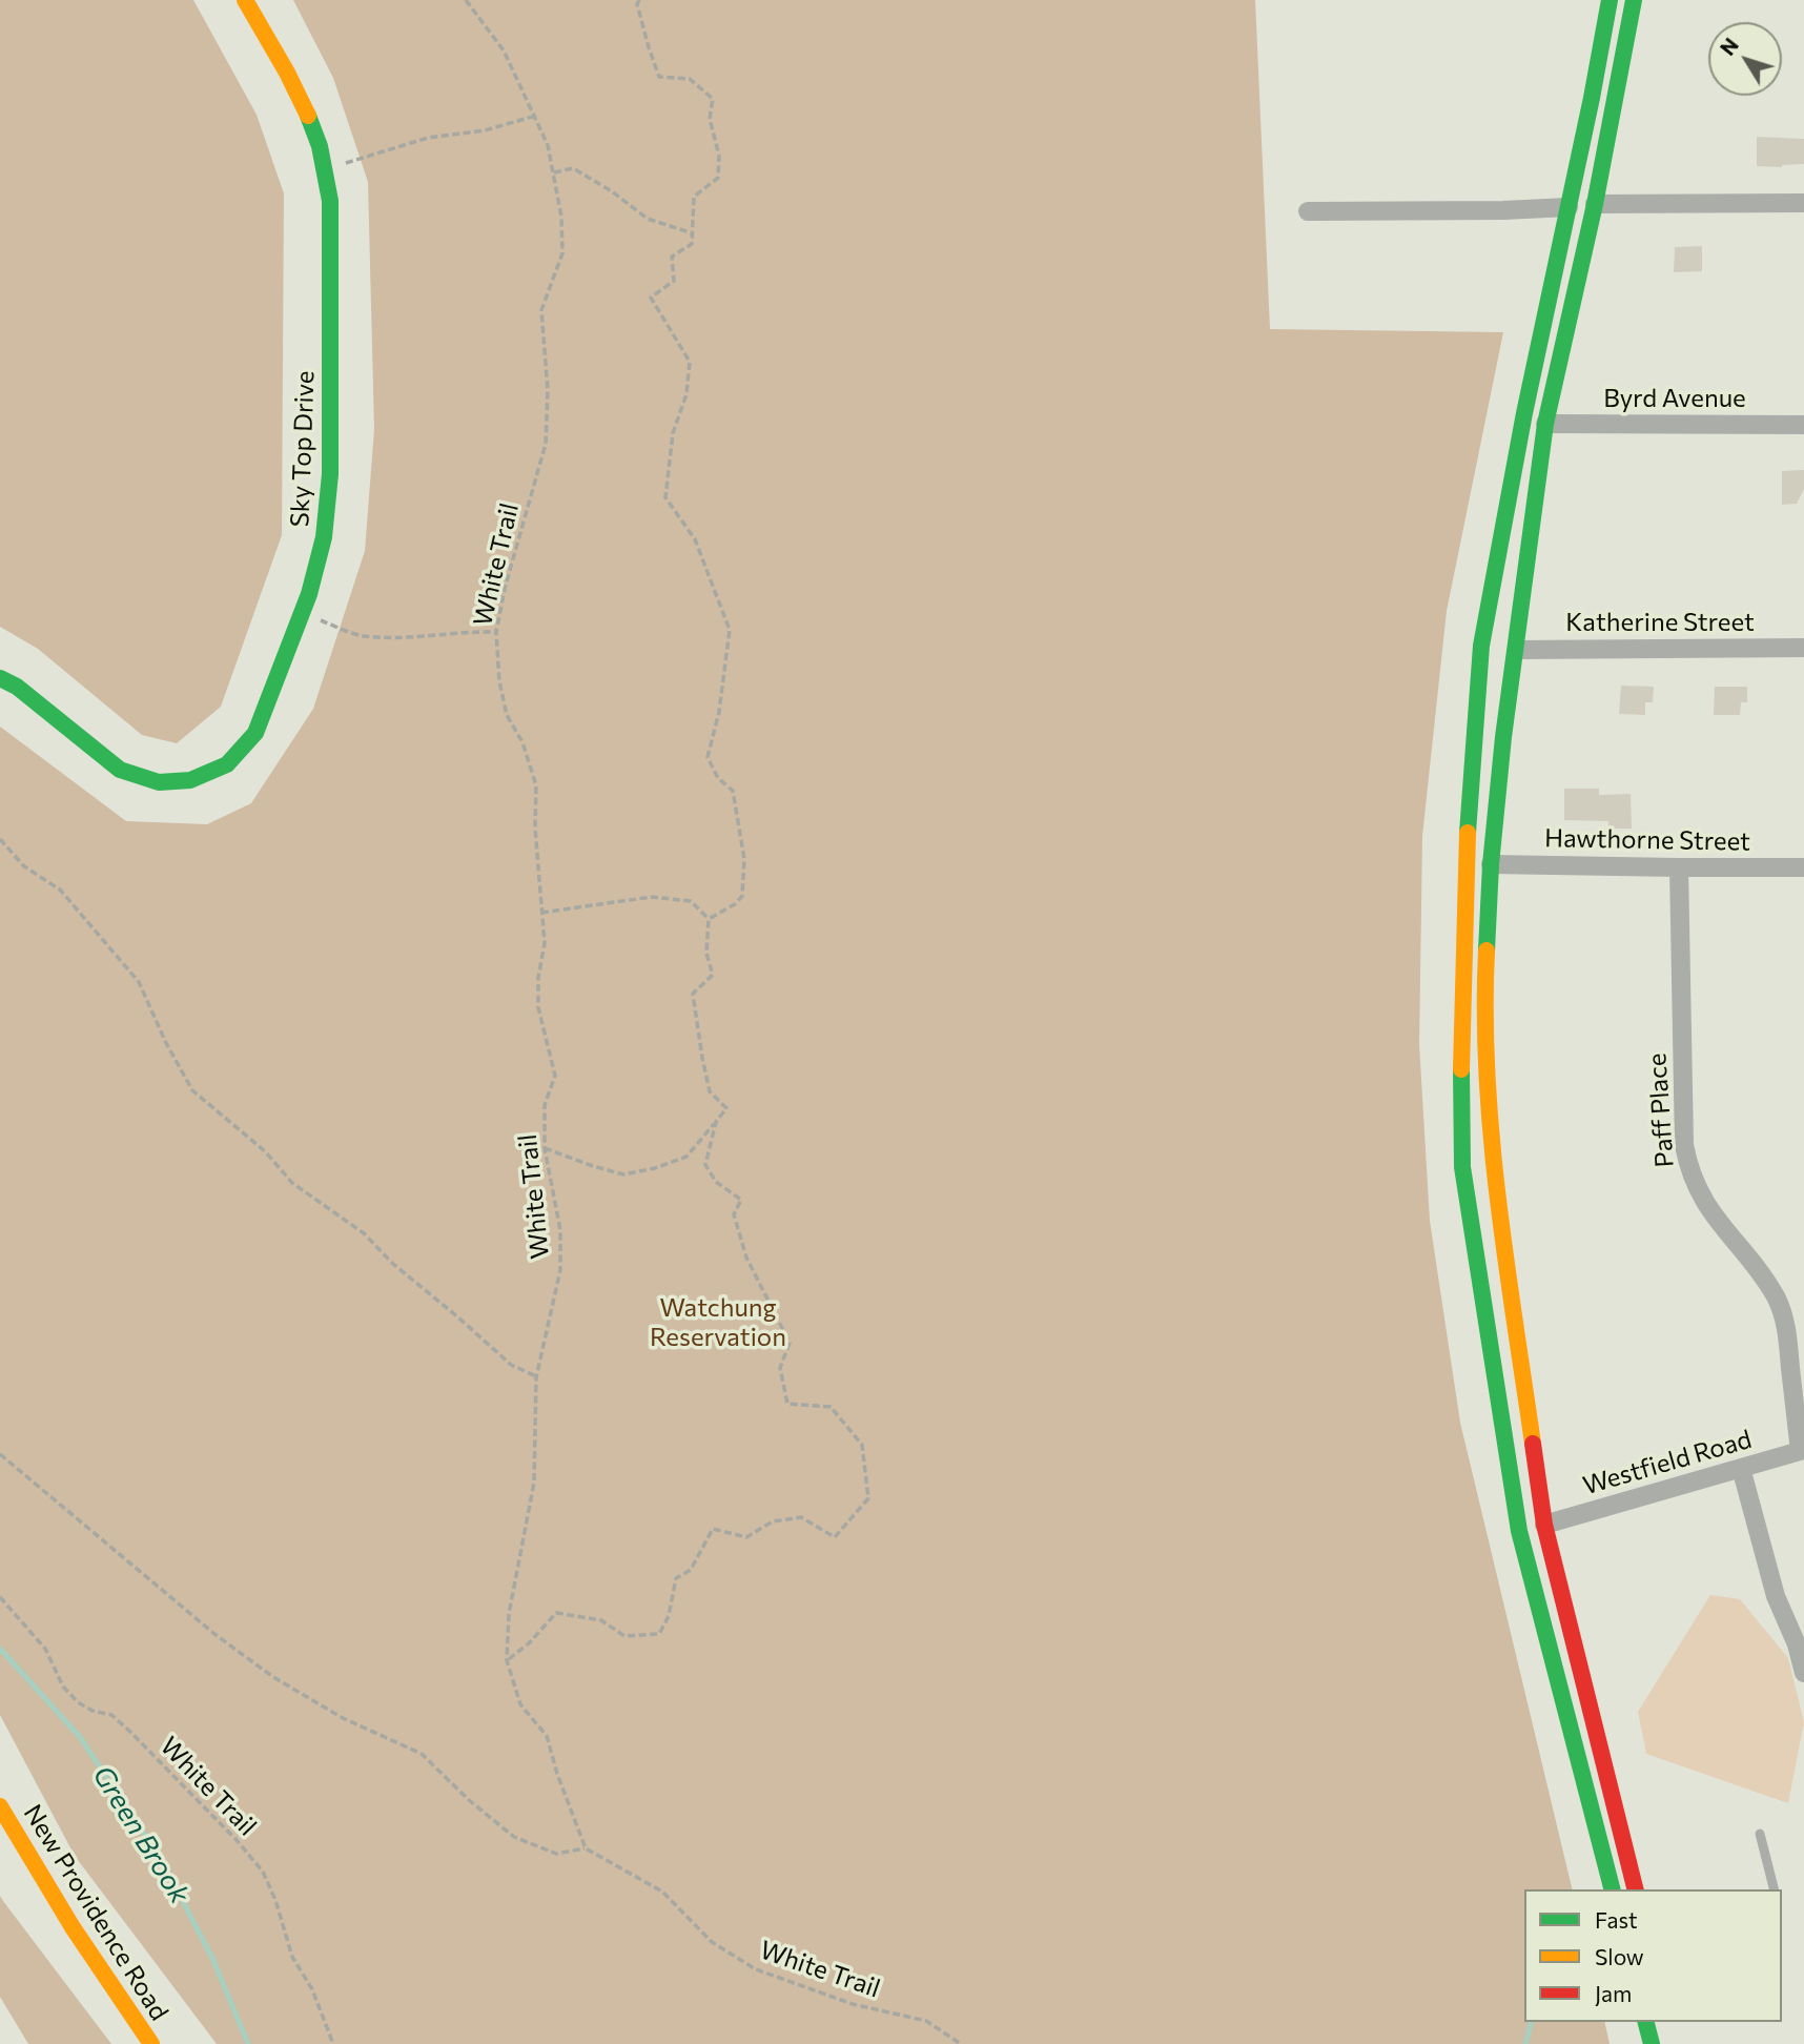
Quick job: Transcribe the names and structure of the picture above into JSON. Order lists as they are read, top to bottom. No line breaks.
{"streets":{"main road":["Sky Top Drive","New Providence Road"],"street":["Byrd Avenue","Katherine Street","Hawthorne Street","Paff Place","Westfield Road"],"path":["White Trail"]},"crossings":[["Hawthorne Street","Paff Place"],["Paff Place","Westfield Road"]],"water":["Green Brook"],"parks":["Watchung Reservation"],"legend":["Fast","Slow","Jam"],"north":"top left"}
